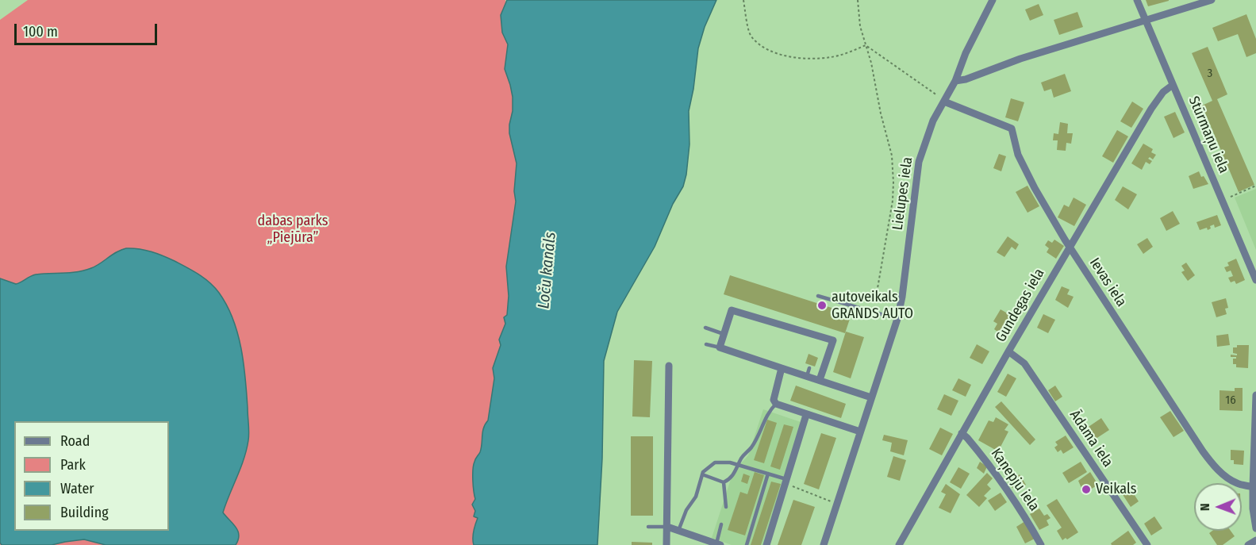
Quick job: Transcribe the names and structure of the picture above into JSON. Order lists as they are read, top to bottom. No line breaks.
{"streets":{"street":["Stūrmaņu iela","Lielupes iela","Ievas iela","Gundegas iela","Ādama iela","Kaņepju iela"]},"crossings":[["Stūrmaņu iela","Gundegas iela"],["Lielupes iela","Ievas iela"],["Ievas iela","Gundegas iela"],["Gundegas iela","Ādama iela"],["Gundegas iela","Kaņepju iela"]],"water":["Loču kanāls"],"parks":["dabas parks „Piejūra”"],"places":["autoveikals GRANDS AUTO","Veikals"],"house_numbers":["3","16"],"legend":["Road","Park","Water","Building"],"scale_bar":"100 m","north":"left"}
